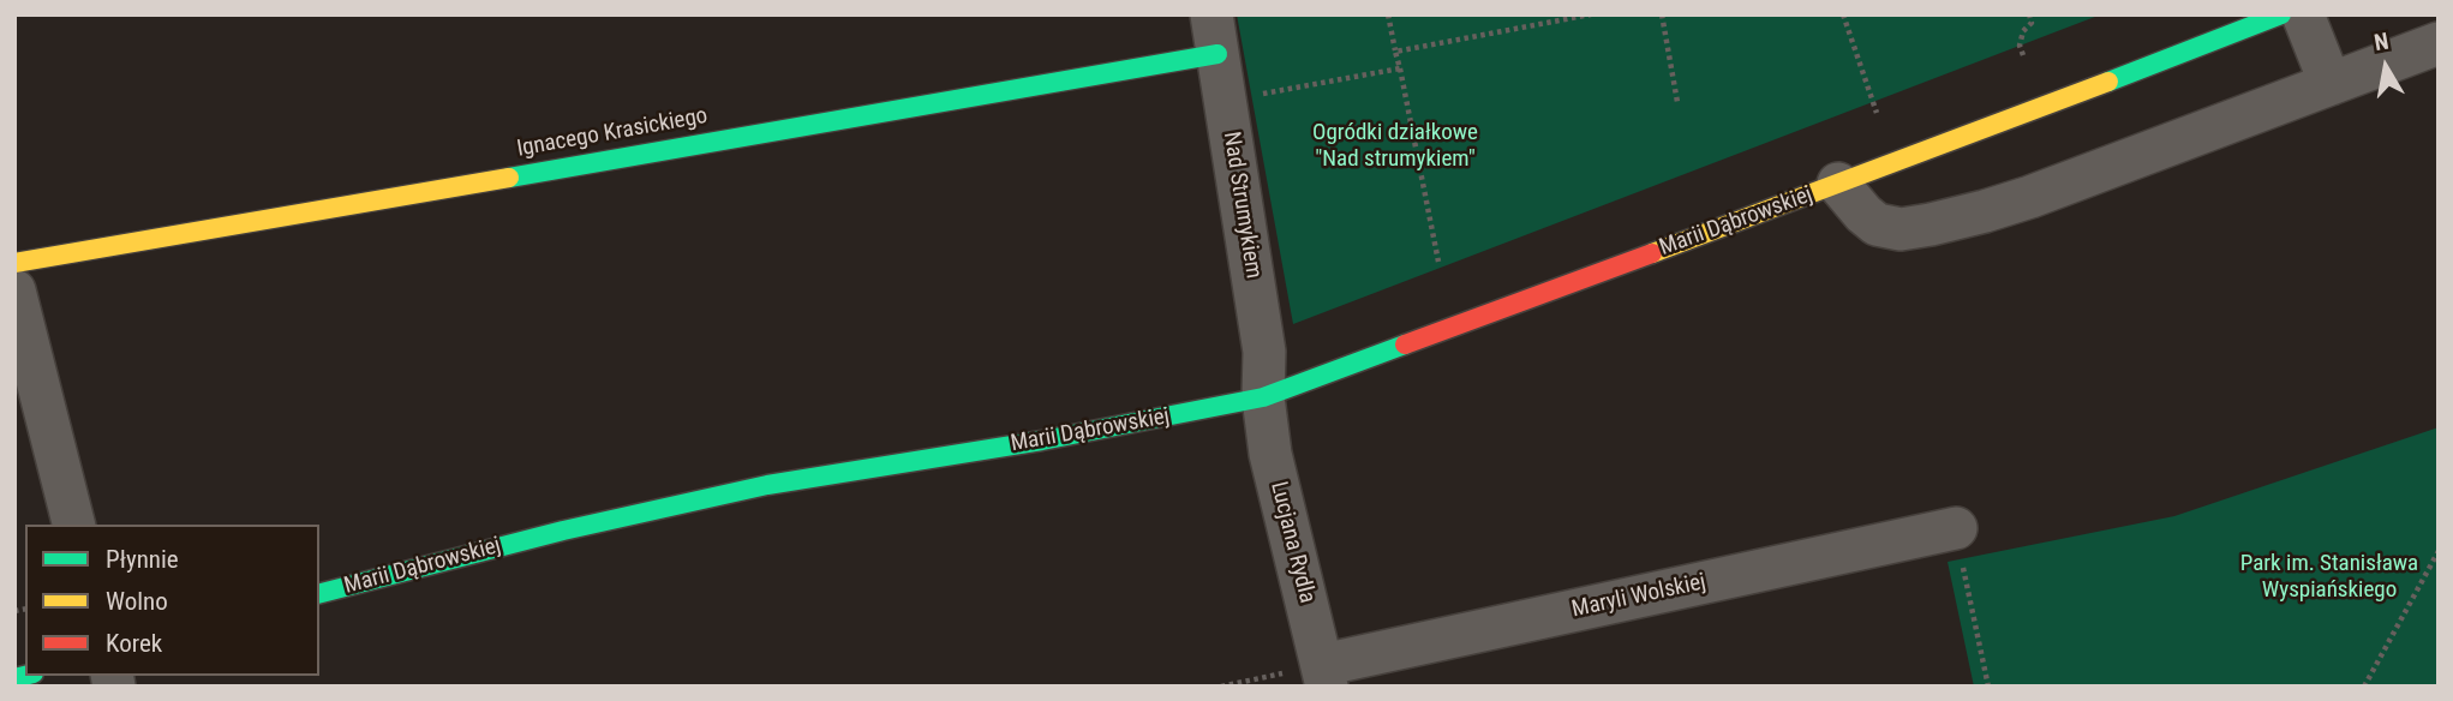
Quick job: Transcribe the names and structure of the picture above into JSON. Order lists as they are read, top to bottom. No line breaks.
{"streets":{"street":["Ignacego Krasickiego","Nad Strumykiem","Marii Dąbrowskiej","Lucjana Rydla","Maryli Wolskiej"]},"crossings":[["Ignacego Krasickiego","Nad Strumykiem"],["Nad Strumykiem","Marii Dąbrowskiej"],["Nad Strumykiem","Lucjana Rydla"],["Marii Dąbrowskiej","Lucjana Rydla"],["Lucjana Rydla","Maryli Wolskiej"]],"parks":["Ogródki działkowe \"Nad strumykiem\"","Park im. Stanisława Wyspiańskiego"],"legend":["Płynnie","Wolno","Korek"],"north":"top"}
